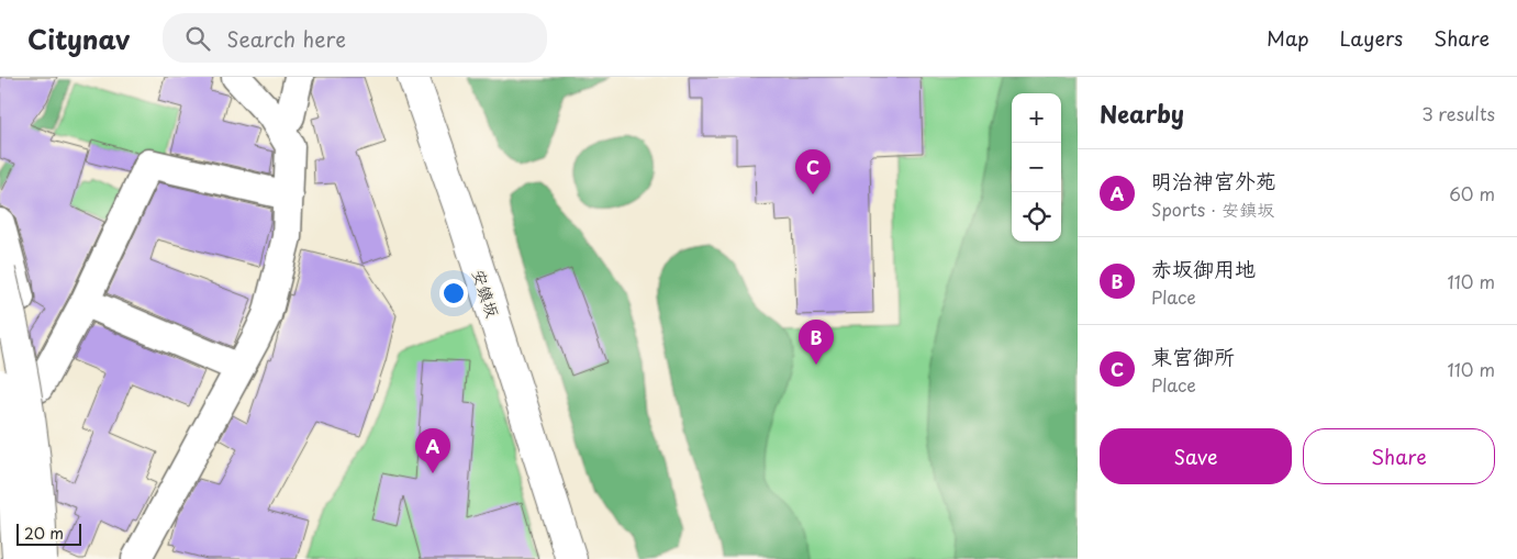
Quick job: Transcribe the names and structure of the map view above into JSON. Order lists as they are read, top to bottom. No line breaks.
{"streets":{"main road":["安鎮坂"]},"scale_bar":"20 m","page":{"header":"Citynav","search":"Search here","nav":["Map","Layers","Share"],"heading":["Nearby","3 results"],"map_buttons":["+","−"],"list":[{"mark":"A","name":"明治神宮外苑","note":"Sports · 安鎮坂","value":"60 m"},{"mark":"B","name":"赤坂御用地","note":"Place","value":"110 m"},{"mark":"C","name":"東宮御所","note":"Place","value":"110 m"}],"pins":["C","B","A"],"buttons":["Save","Share"],"scale":"20 m"}}
